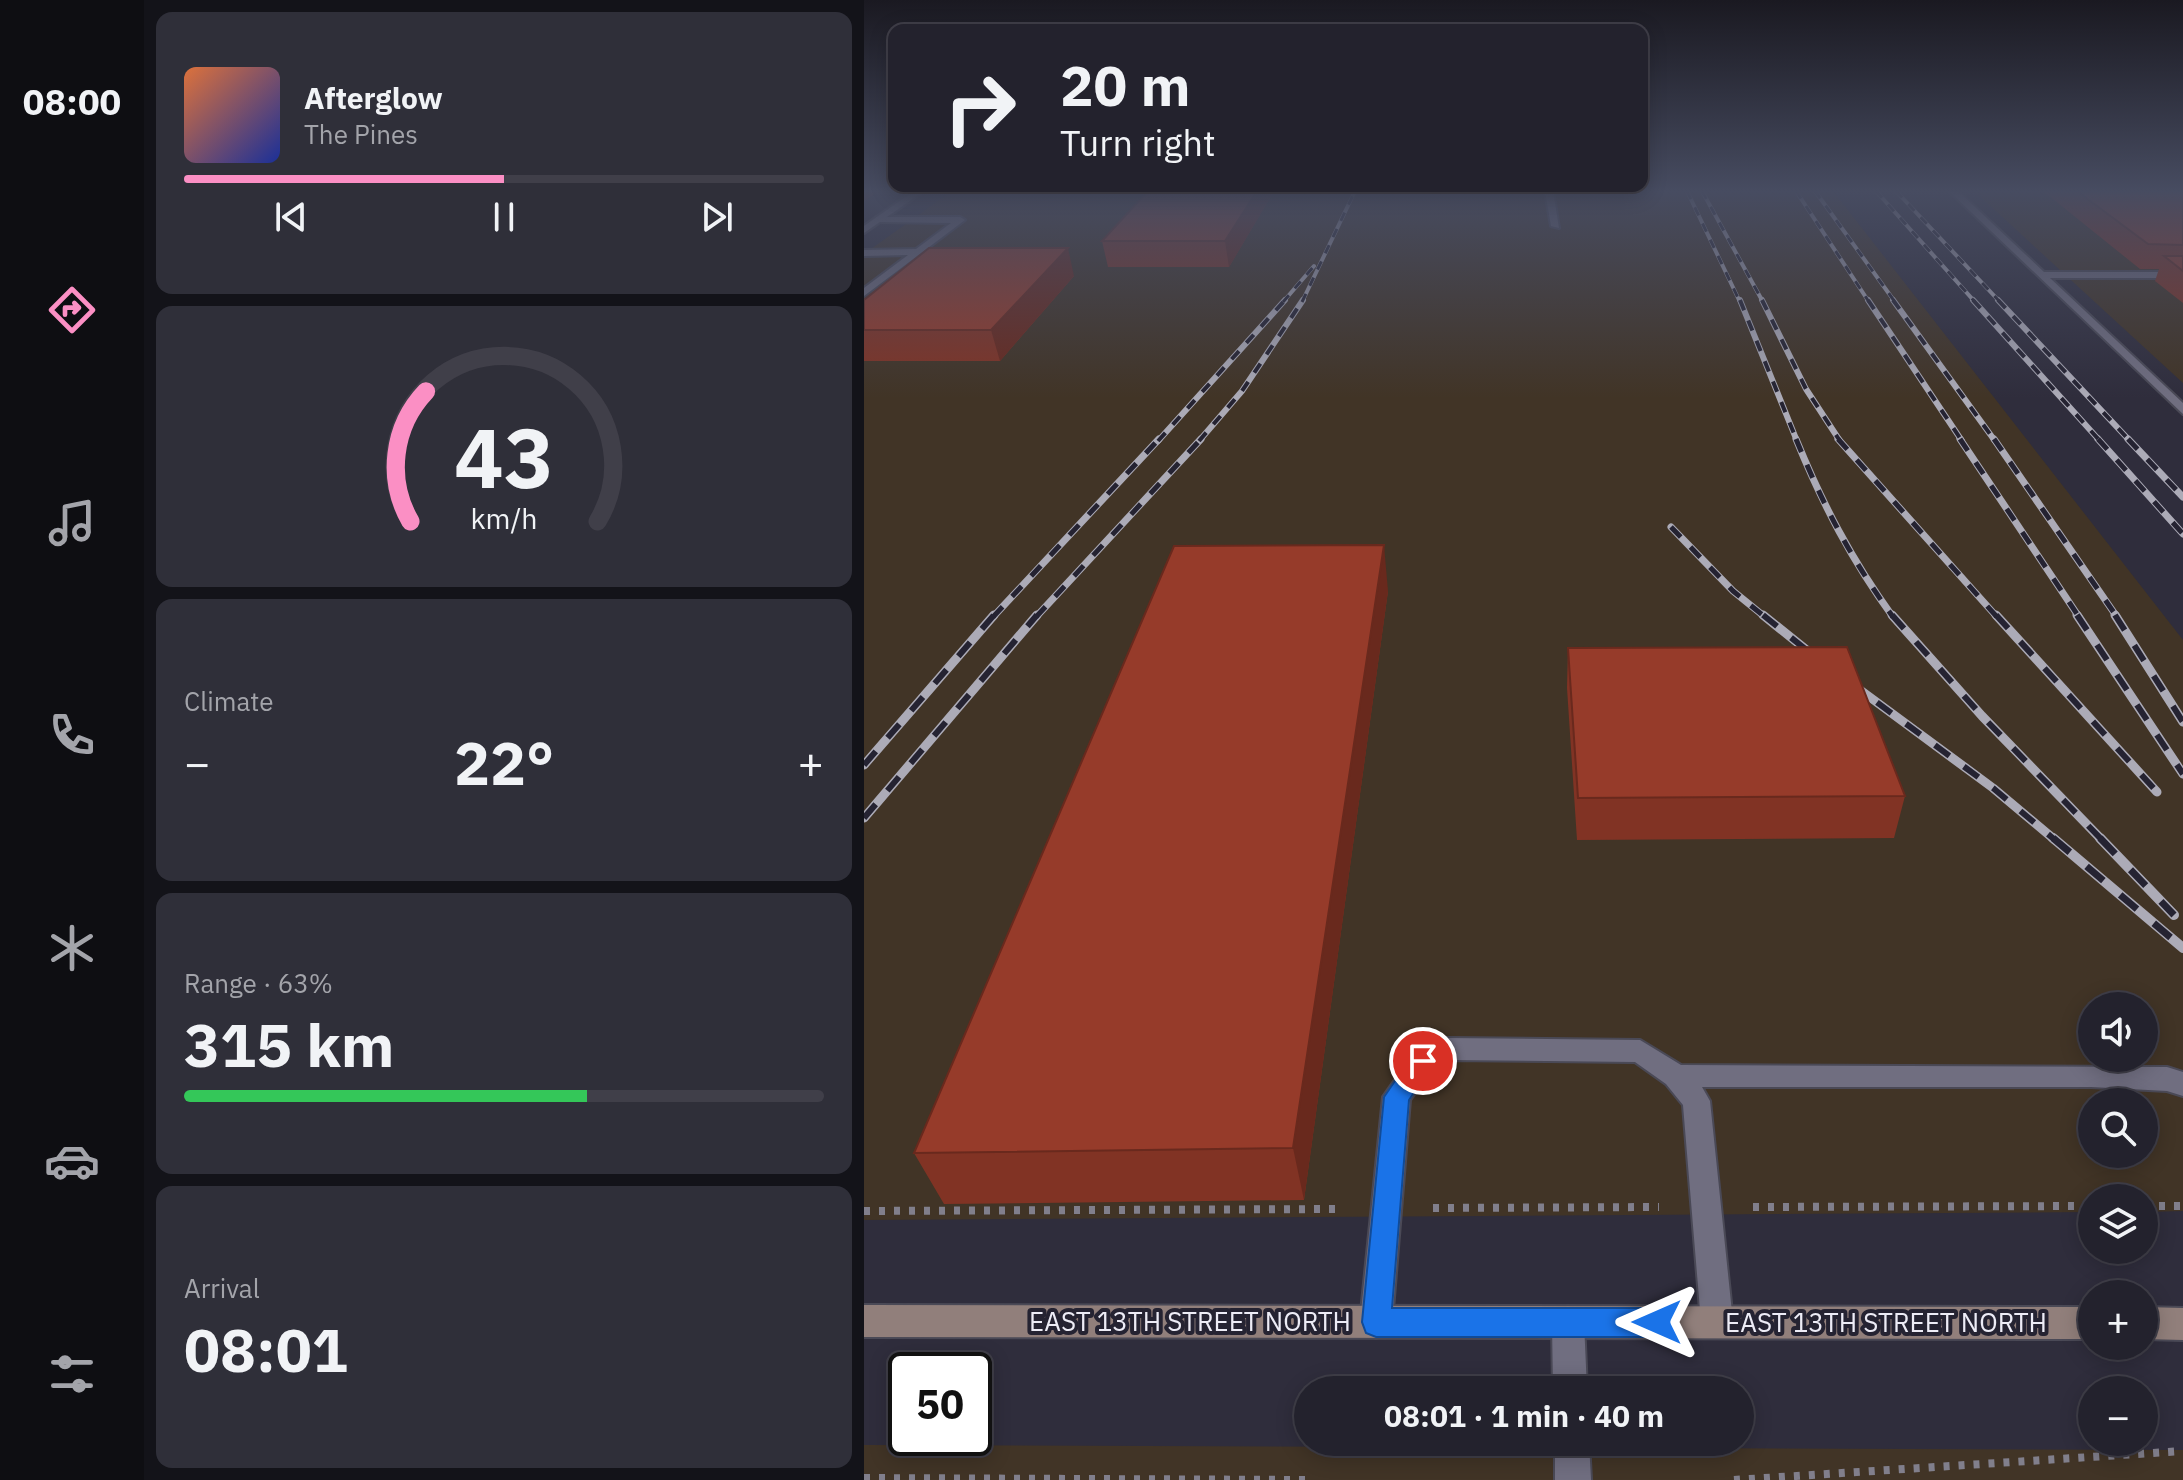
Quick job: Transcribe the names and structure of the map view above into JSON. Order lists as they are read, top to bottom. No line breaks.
{"streets":{"main road":["EAST 13TH STREET NORTH"]},"page":{"tabs":"08:00","turn":["20 m","Turn right"],"song":["Afterglow","The Pines"],"tile":["Climate",["Range · 63%","315 km"],["Arrival","08:01"]],"heat":["−","22°","+"],"map_buttons":["+","−"],"limit":"50","trip":"08:01 · 1 min · 40 m","gauge":["43","km/h"]}}
